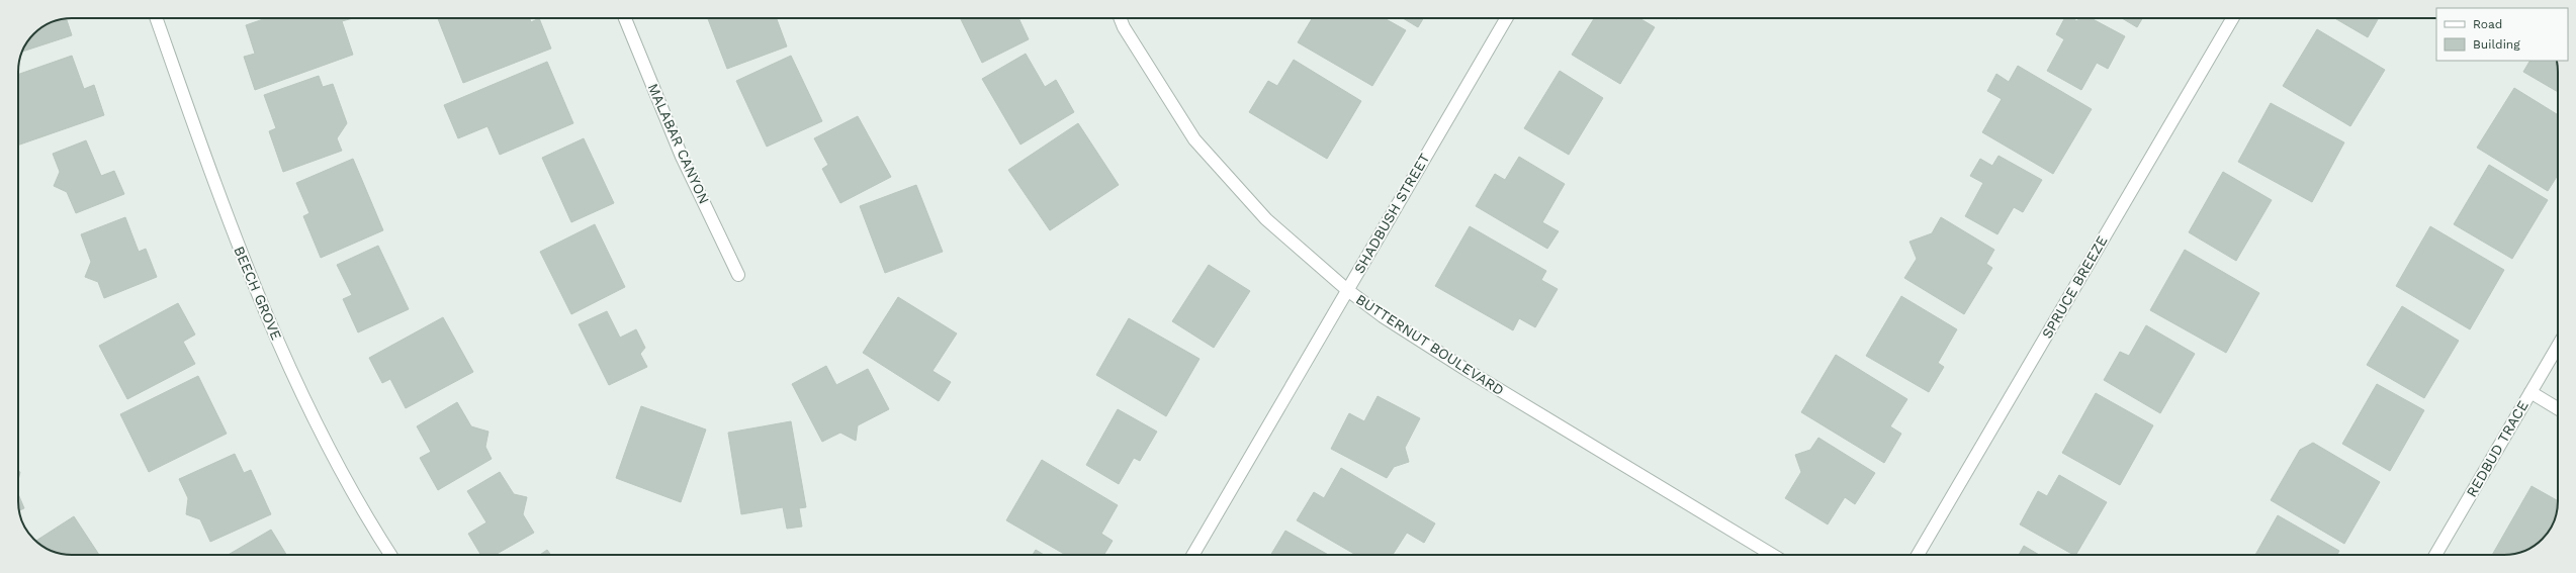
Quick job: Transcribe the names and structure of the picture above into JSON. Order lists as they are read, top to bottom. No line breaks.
{"streets":{"street":["MALABAR CANYON","SHADBUSH STREET","SPRUCE BREEZE","BEECH GROVE","BUTTERNUT BOULEVARD","REDBUD TRACE"]},"crossings":[["SHADBUSH STREET","BUTTERNUT BOULEVARD"]],"legend":["Road","Building"]}
